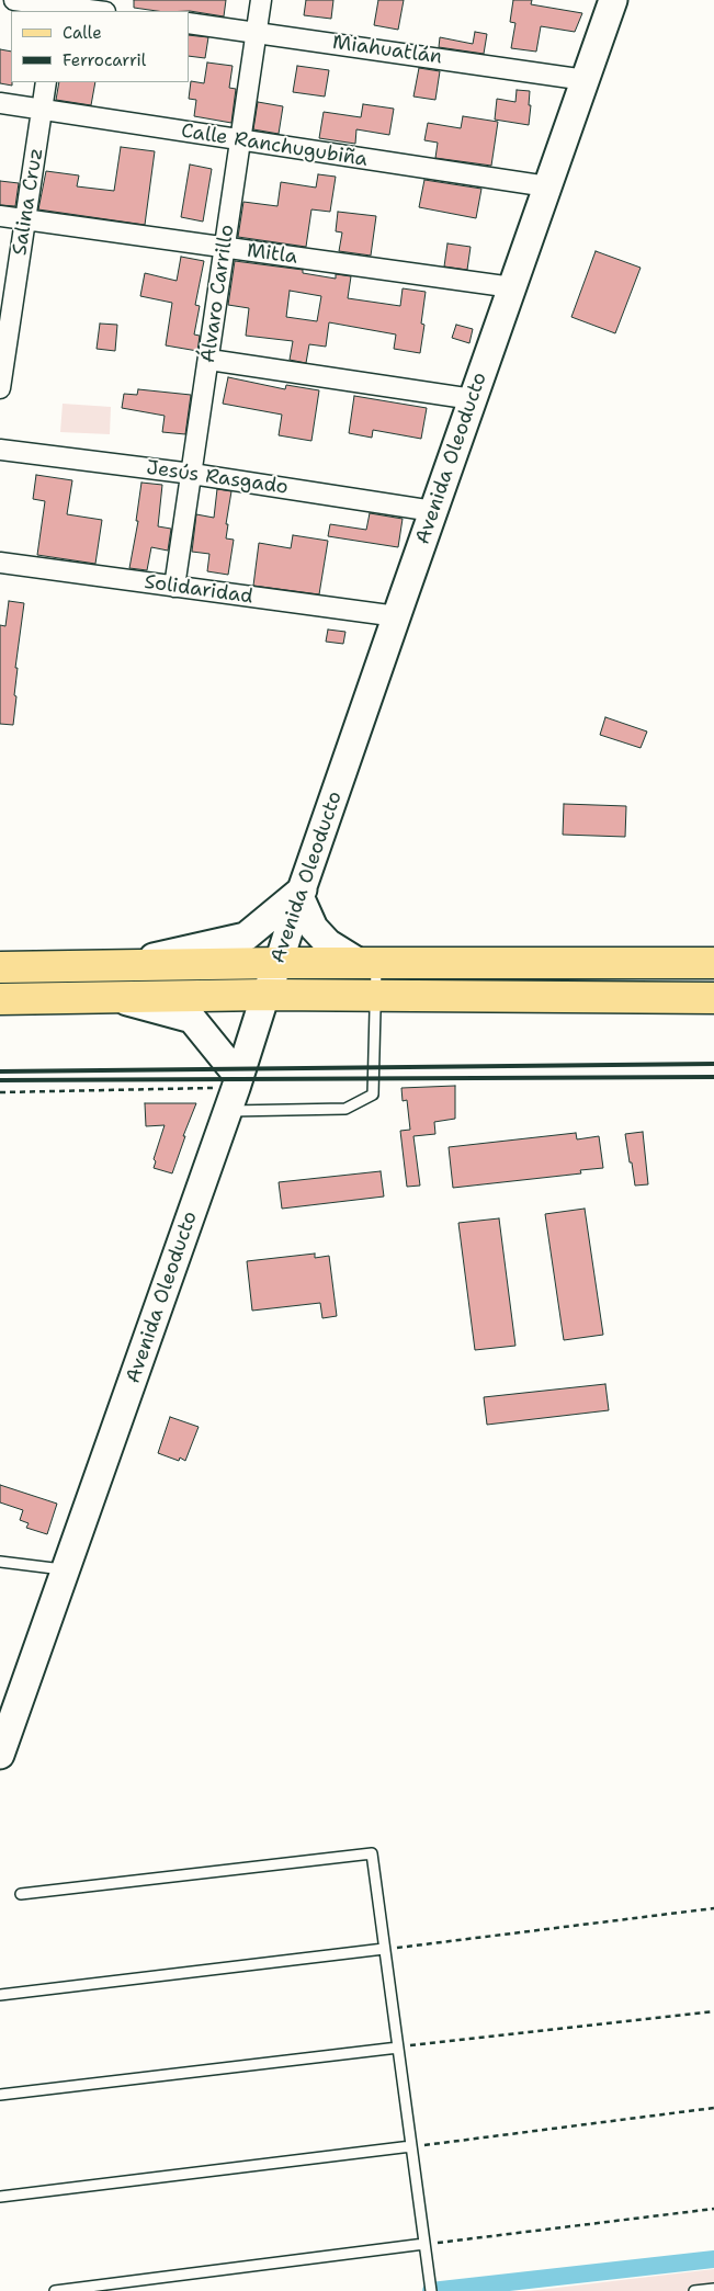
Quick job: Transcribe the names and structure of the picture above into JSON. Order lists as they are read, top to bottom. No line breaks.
{"streets":{"main road":["Avenida Oleoducto"],"street":["Miahuatlán","Calle Ranchugubiña","Salina Cruz","Mitla","Álvaro Carrillo","Jesús Rasgado","Solidaridad"]},"crossings":[["Miahuatlán","Álvaro Carrillo"],["Miahuatlán","Avenida Oleoducto"],["Calle Ranchugubiña","Salina Cruz"],["Calle Ranchugubiña","Álvaro Carrillo"],["Calle Ranchugubiña","Avenida Oleoducto"],["Salina Cruz","Mitla"],["Mitla","Álvaro Carrillo"],["Mitla","Avenida Oleoducto"],["Álvaro Carrillo","Jesús Rasgado"],["Álvaro Carrillo","Solidaridad"],["Avenida Oleoducto","Jesús Rasgado"],["Avenida Oleoducto","Solidaridad"]],"legend":["Calle","Ferrocarril"]}
